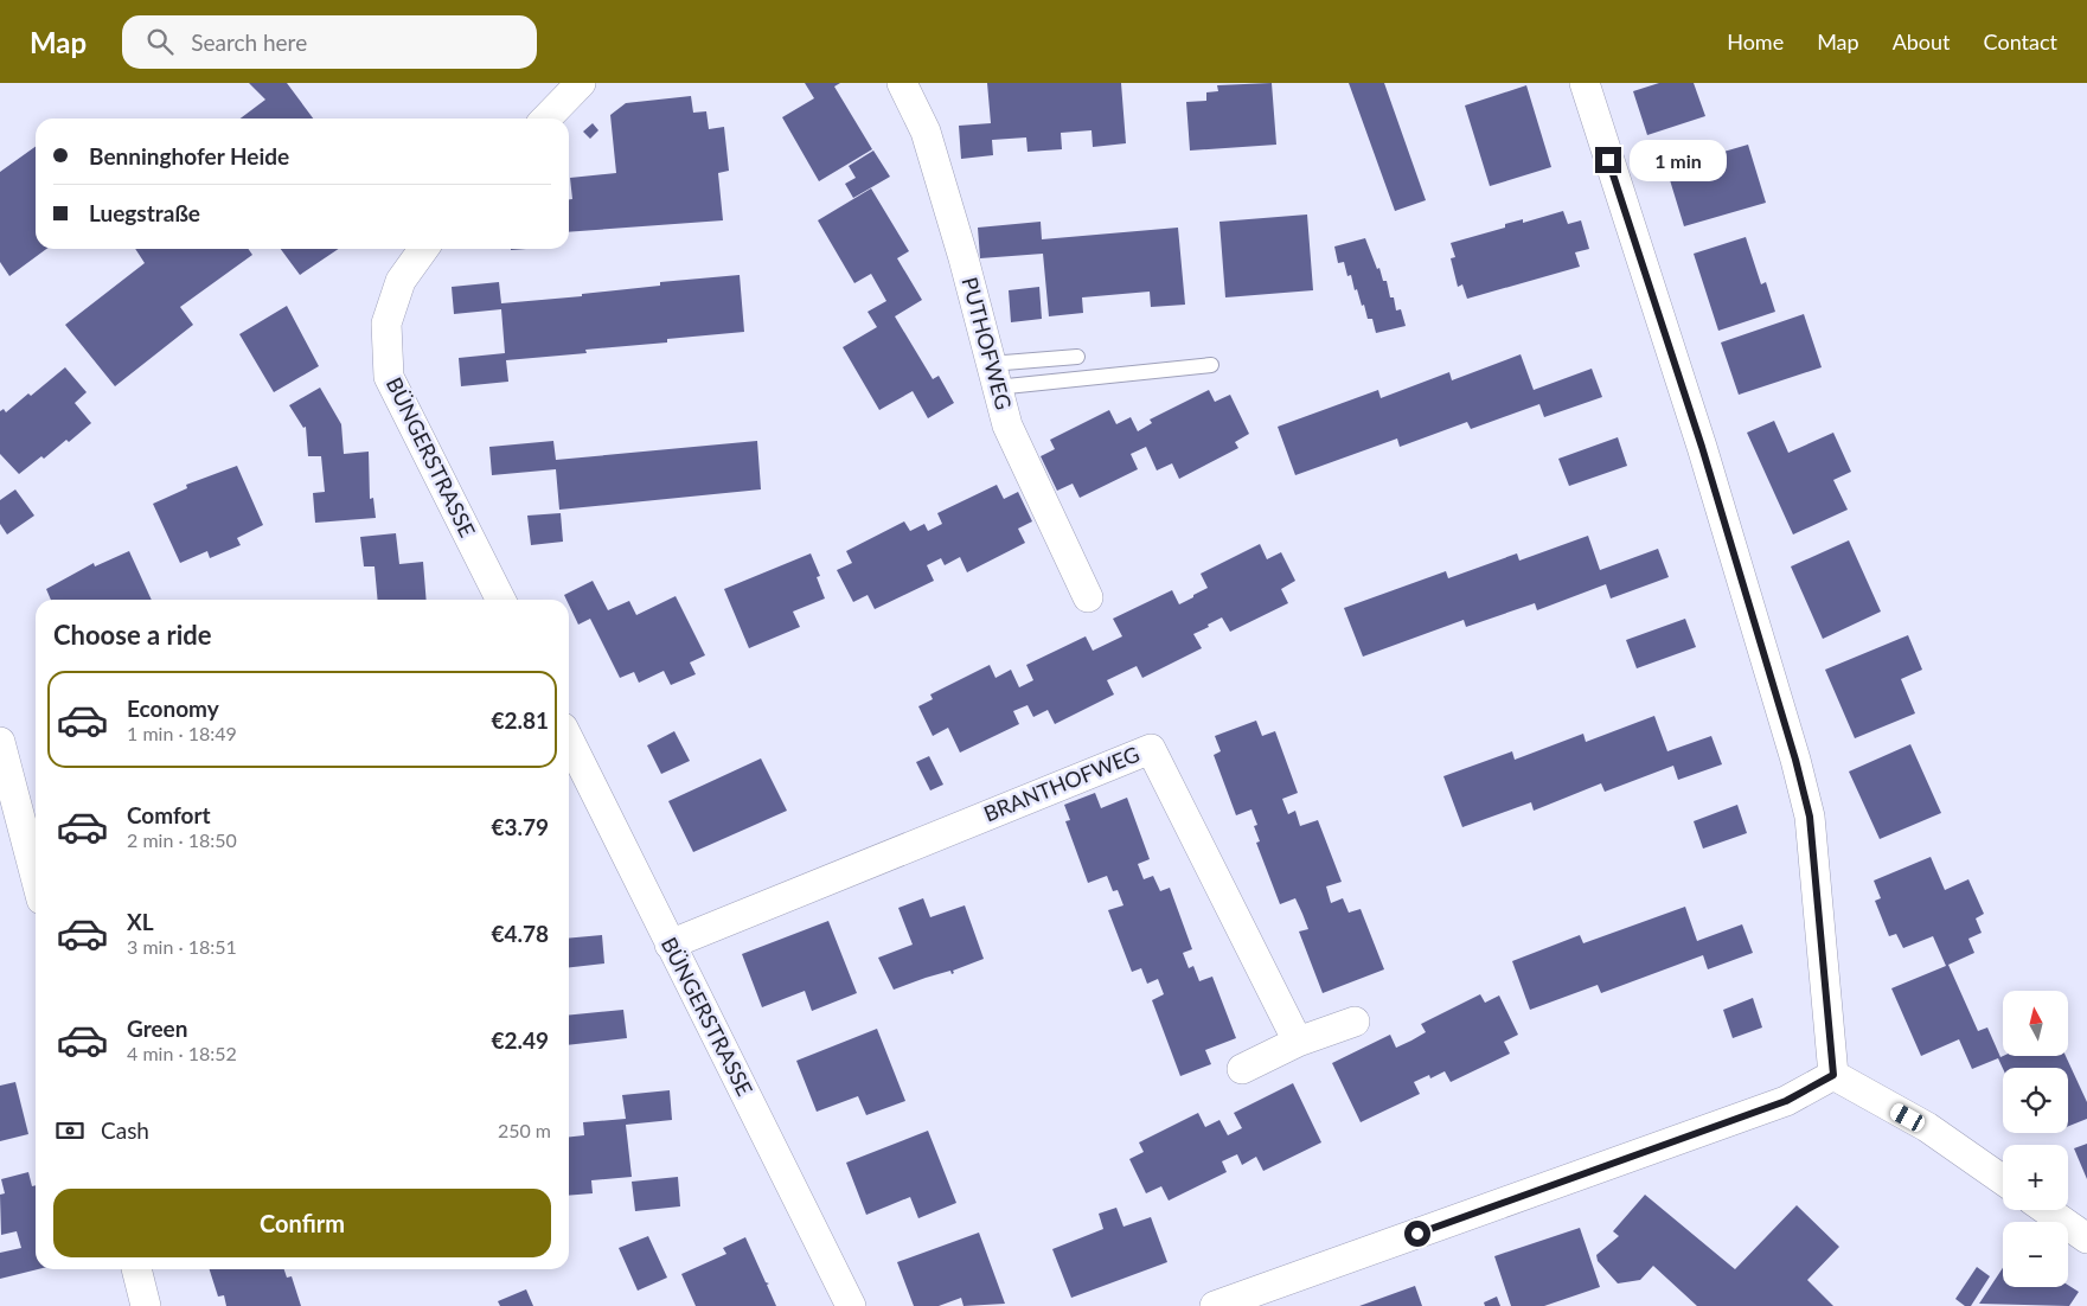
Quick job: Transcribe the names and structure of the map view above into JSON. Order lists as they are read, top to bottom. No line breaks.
{"streets":{"street":["PUTHOFWEG","BÜNGERSTRASSE","BRANTHOFWEG"]},"crossings":[["BÜNGERSTRASSE","BRANTHOFWEG"]],"north":"top","page":{"header":"Map","search":"Search here","nav":["Home","Map","About","Contact"],"banner":["Benninghofer Heide","Luegstraße"],"bubble":"1 min","heading":"Choose a ride","list":[{"name":"Economy","note":"1 min · 18:49","value":"€2.81"},{"name":"Comfort","note":"2 min · 18:50","value":"€3.79"},{"name":"XL","note":"3 min · 18:51","value":"€4.78"},{"name":"Green","note":"4 min · 18:52","value":"€2.49"}],"map_buttons":["+","−"],"pay":["Cash","250 m"],"buttons":"Confirm"}}
